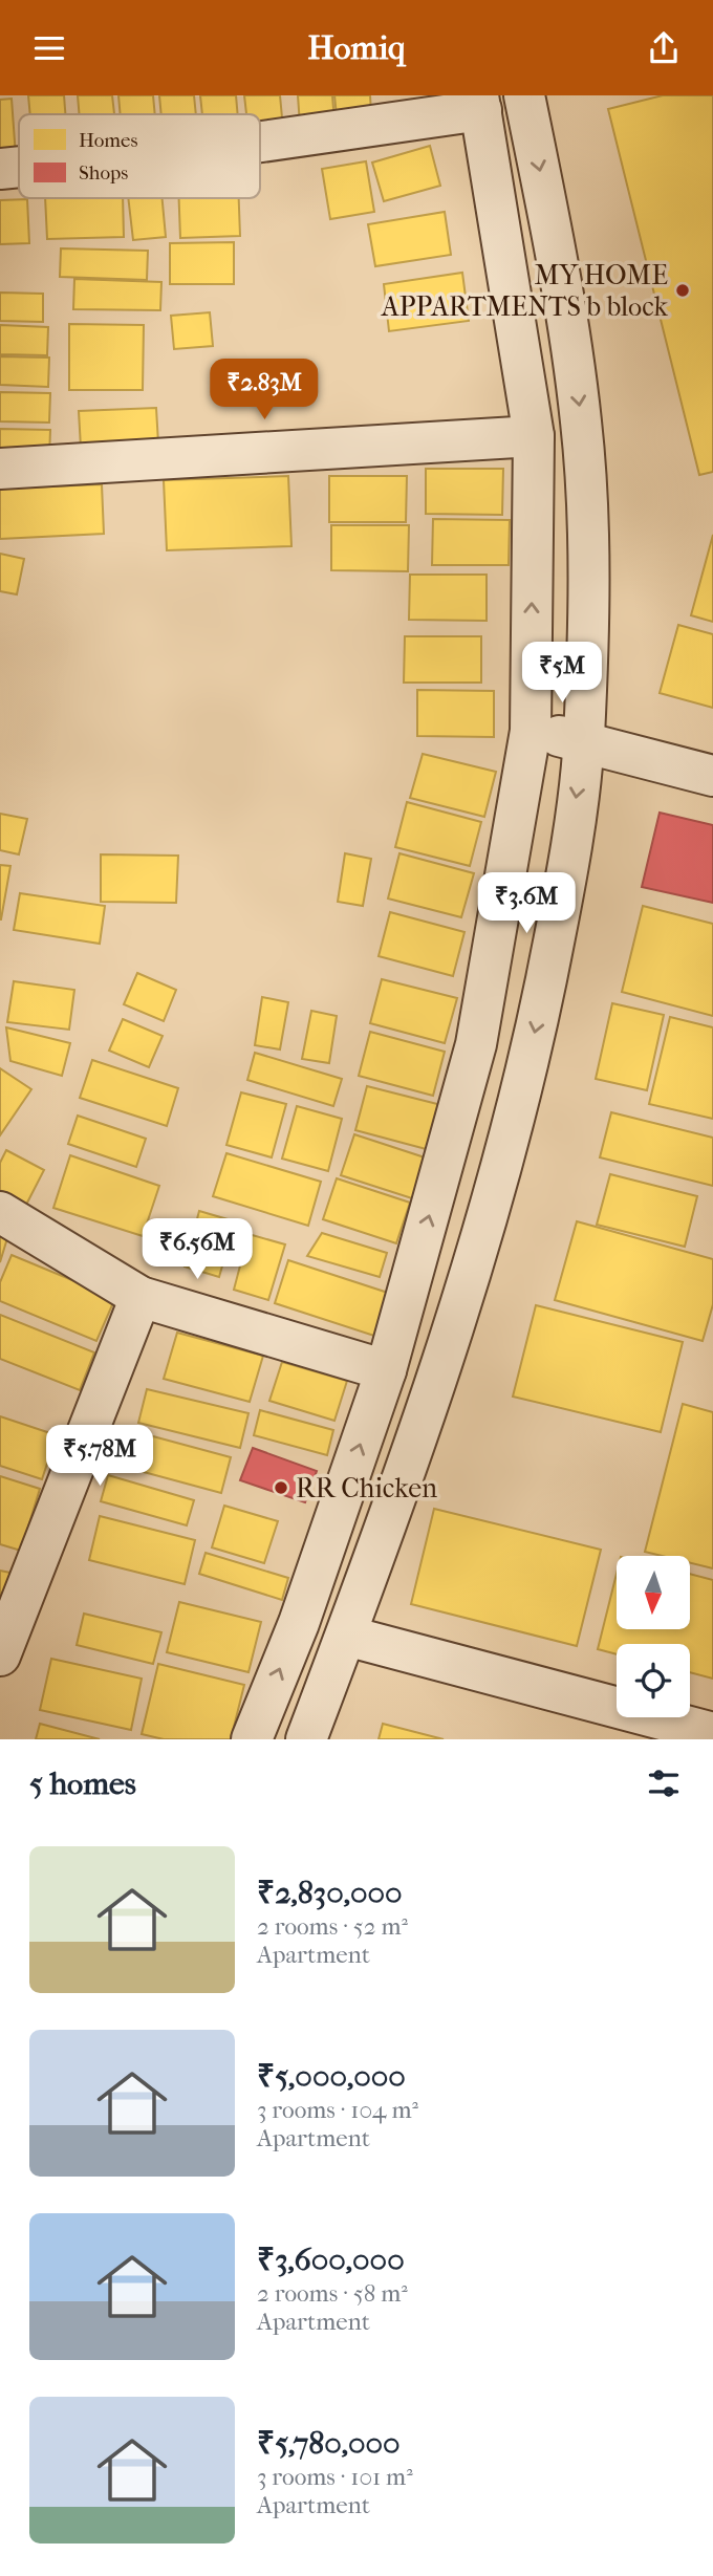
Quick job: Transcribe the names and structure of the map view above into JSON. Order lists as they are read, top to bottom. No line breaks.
{"places":["MY HOME APPARTMENTS b block","RR Chicken"],"legend":["Homes","Shops"],"north":"bottom","page":{"header":"Homiq","price":["₹2.83M","₹5M","₹3.6M","₹6.56M","₹5.78M"],"heading":"5 homes","list":[{"name":"₹2,830,000","note":"2 rooms · 52 m² · Apartment"},{"name":"₹5,000,000","note":"3 rooms · 104 m² · Apartment"},{"name":"₹3,600,000","note":"2 rooms · 58 m² · Apartment"},{"name":"₹5,780,000","note":"3 rooms · 101 m² · Apartment"}]}}
